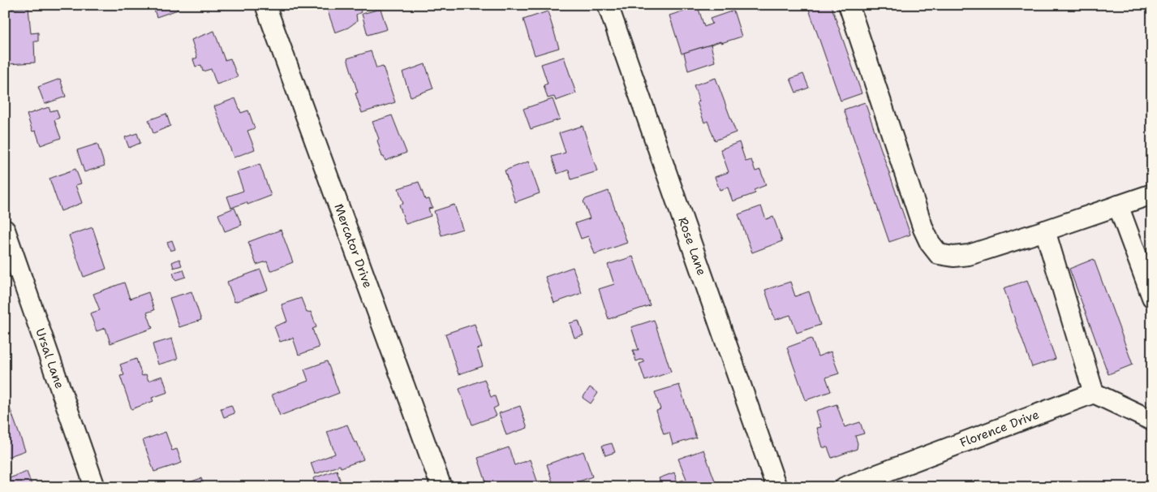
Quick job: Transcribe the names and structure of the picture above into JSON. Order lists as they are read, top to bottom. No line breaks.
{"streets":{"street":["Mercator Drive","Rose Lane","Ursal Lane","Florence Drive"]}}
